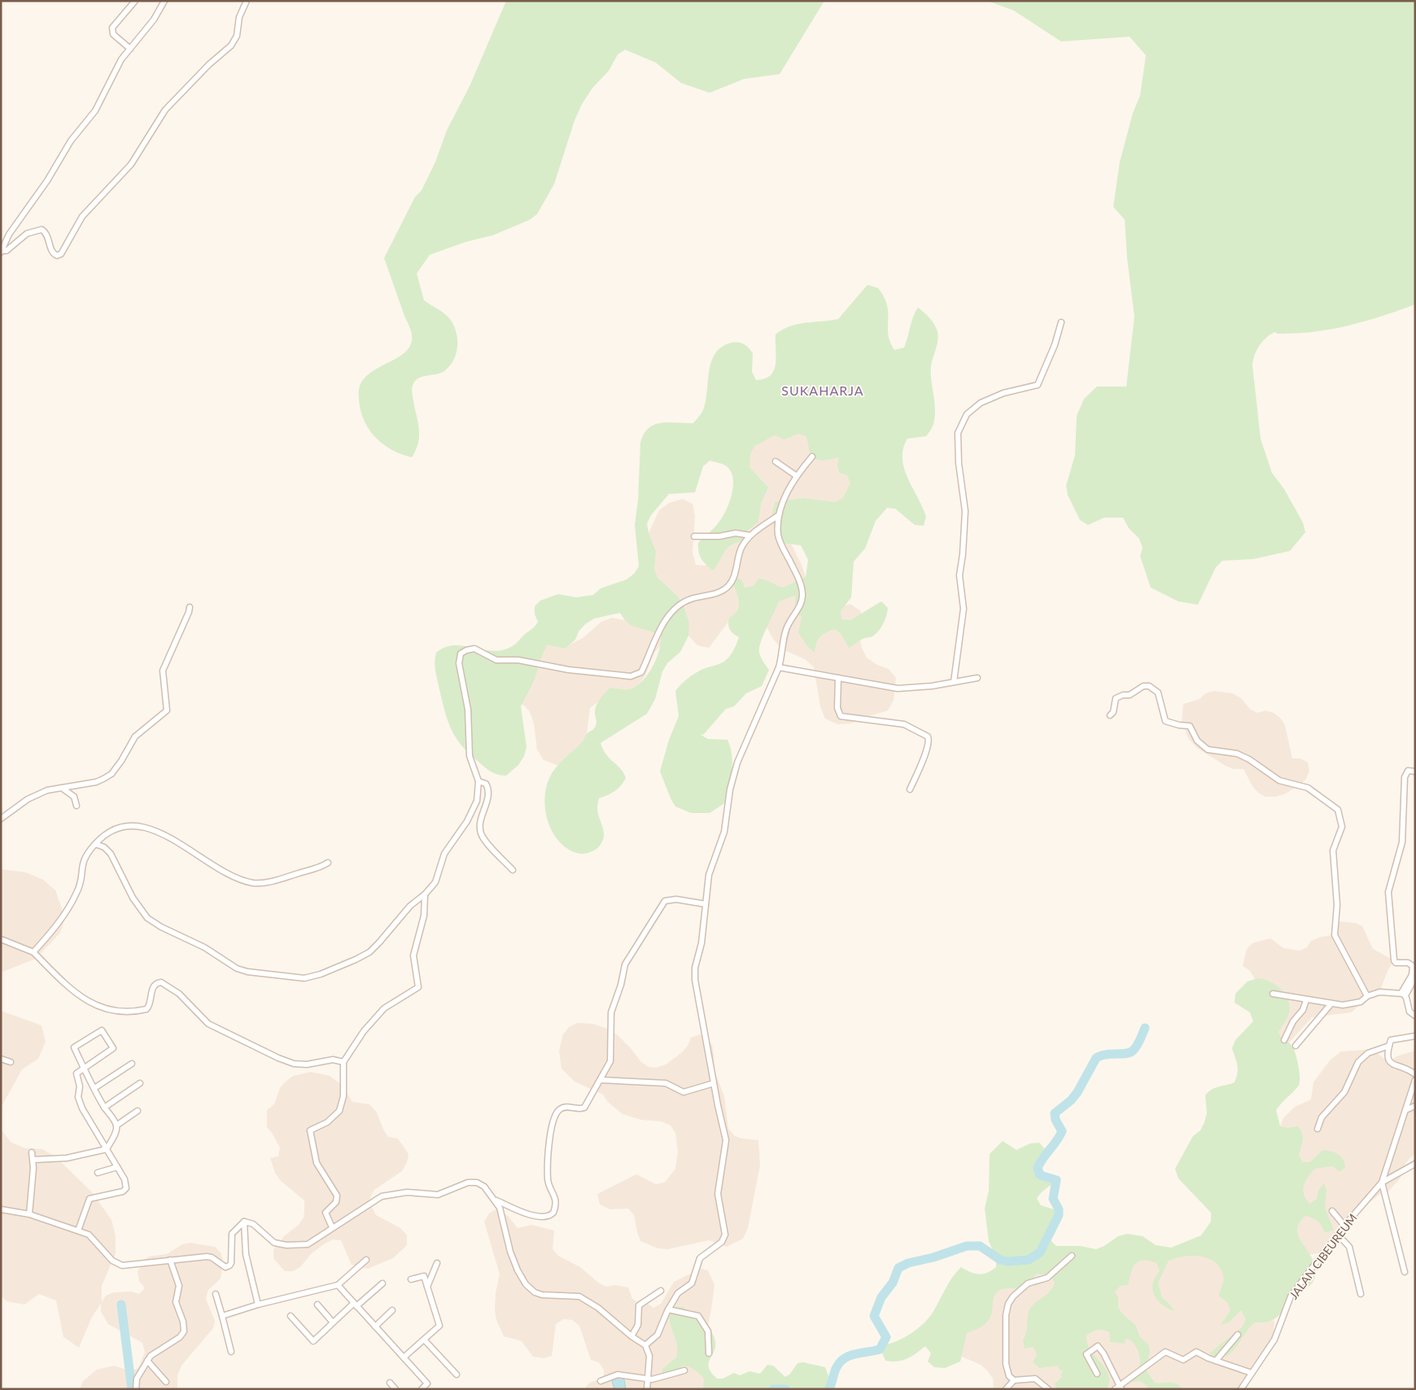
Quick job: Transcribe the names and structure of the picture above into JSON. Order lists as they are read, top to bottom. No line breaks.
{"streets":{"street":["JALAN CIBEUREUM"]},"districts":["SUKAHARJA"]}
